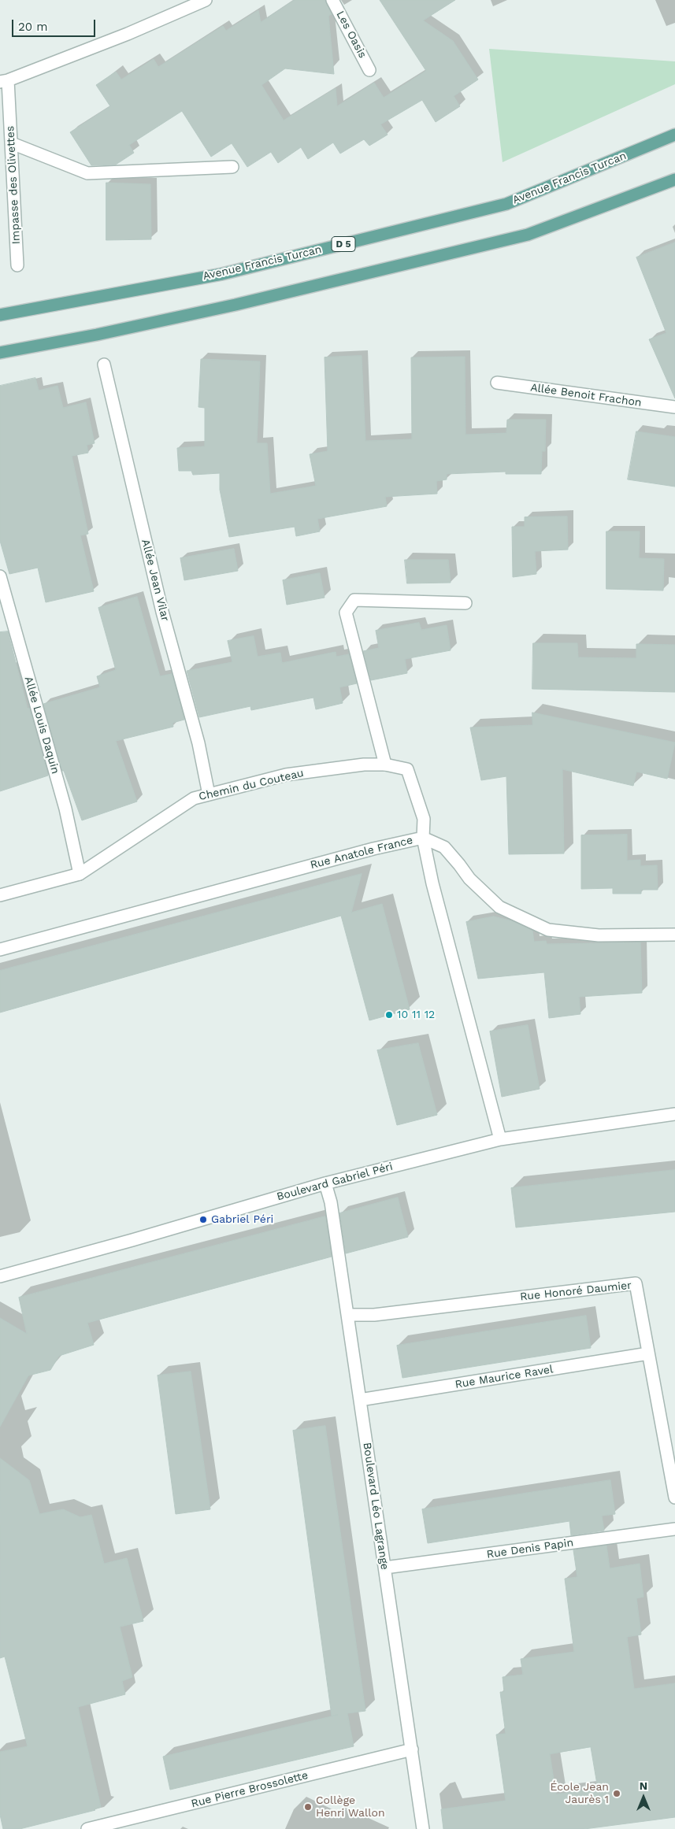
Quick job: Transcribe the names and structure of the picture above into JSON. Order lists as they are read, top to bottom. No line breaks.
{"streets":{"main road":["Avenue Francis Turcan","D 5"],"street":["Les Oasis","Impasse des Olivettes","Allée Benoit Frachon","Allée Jean Vilar","Allée Louis Daquin","Chemin du Couteau","Rue Anatole France","Boulevard Gabriel Péri","Rue Honoré Daumier","Rue Maurice Ravel","Boulevard Léo Lagrange","Rue Denis Papin","Rue Pierre Brossolette"]},"crossings":[["Allée Jean Vilar","Chemin du Couteau"],["Allée Louis Daquin","Chemin du Couteau"],["Chemin du Couteau","Rue Anatole France"],["Rue Anatole France","Boulevard Gabriel Péri"],["Boulevard Gabriel Péri","Boulevard Léo Lagrange"],["Rue Honoré Daumier","Rue Maurice Ravel"],["Rue Honoré Daumier","Boulevard Léo Lagrange"],["Rue Maurice Ravel","Boulevard Léo Lagrange"],["Boulevard Léo Lagrange","Rue Denis Papin"],["Boulevard Léo Lagrange","Rue Pierre Brossolette"]],"places":["10 11 12","Gabriel Péri","École Jean Jaurès 1","Collège Henri Wallon"],"scale_bar":"20 m","north":"top"}
